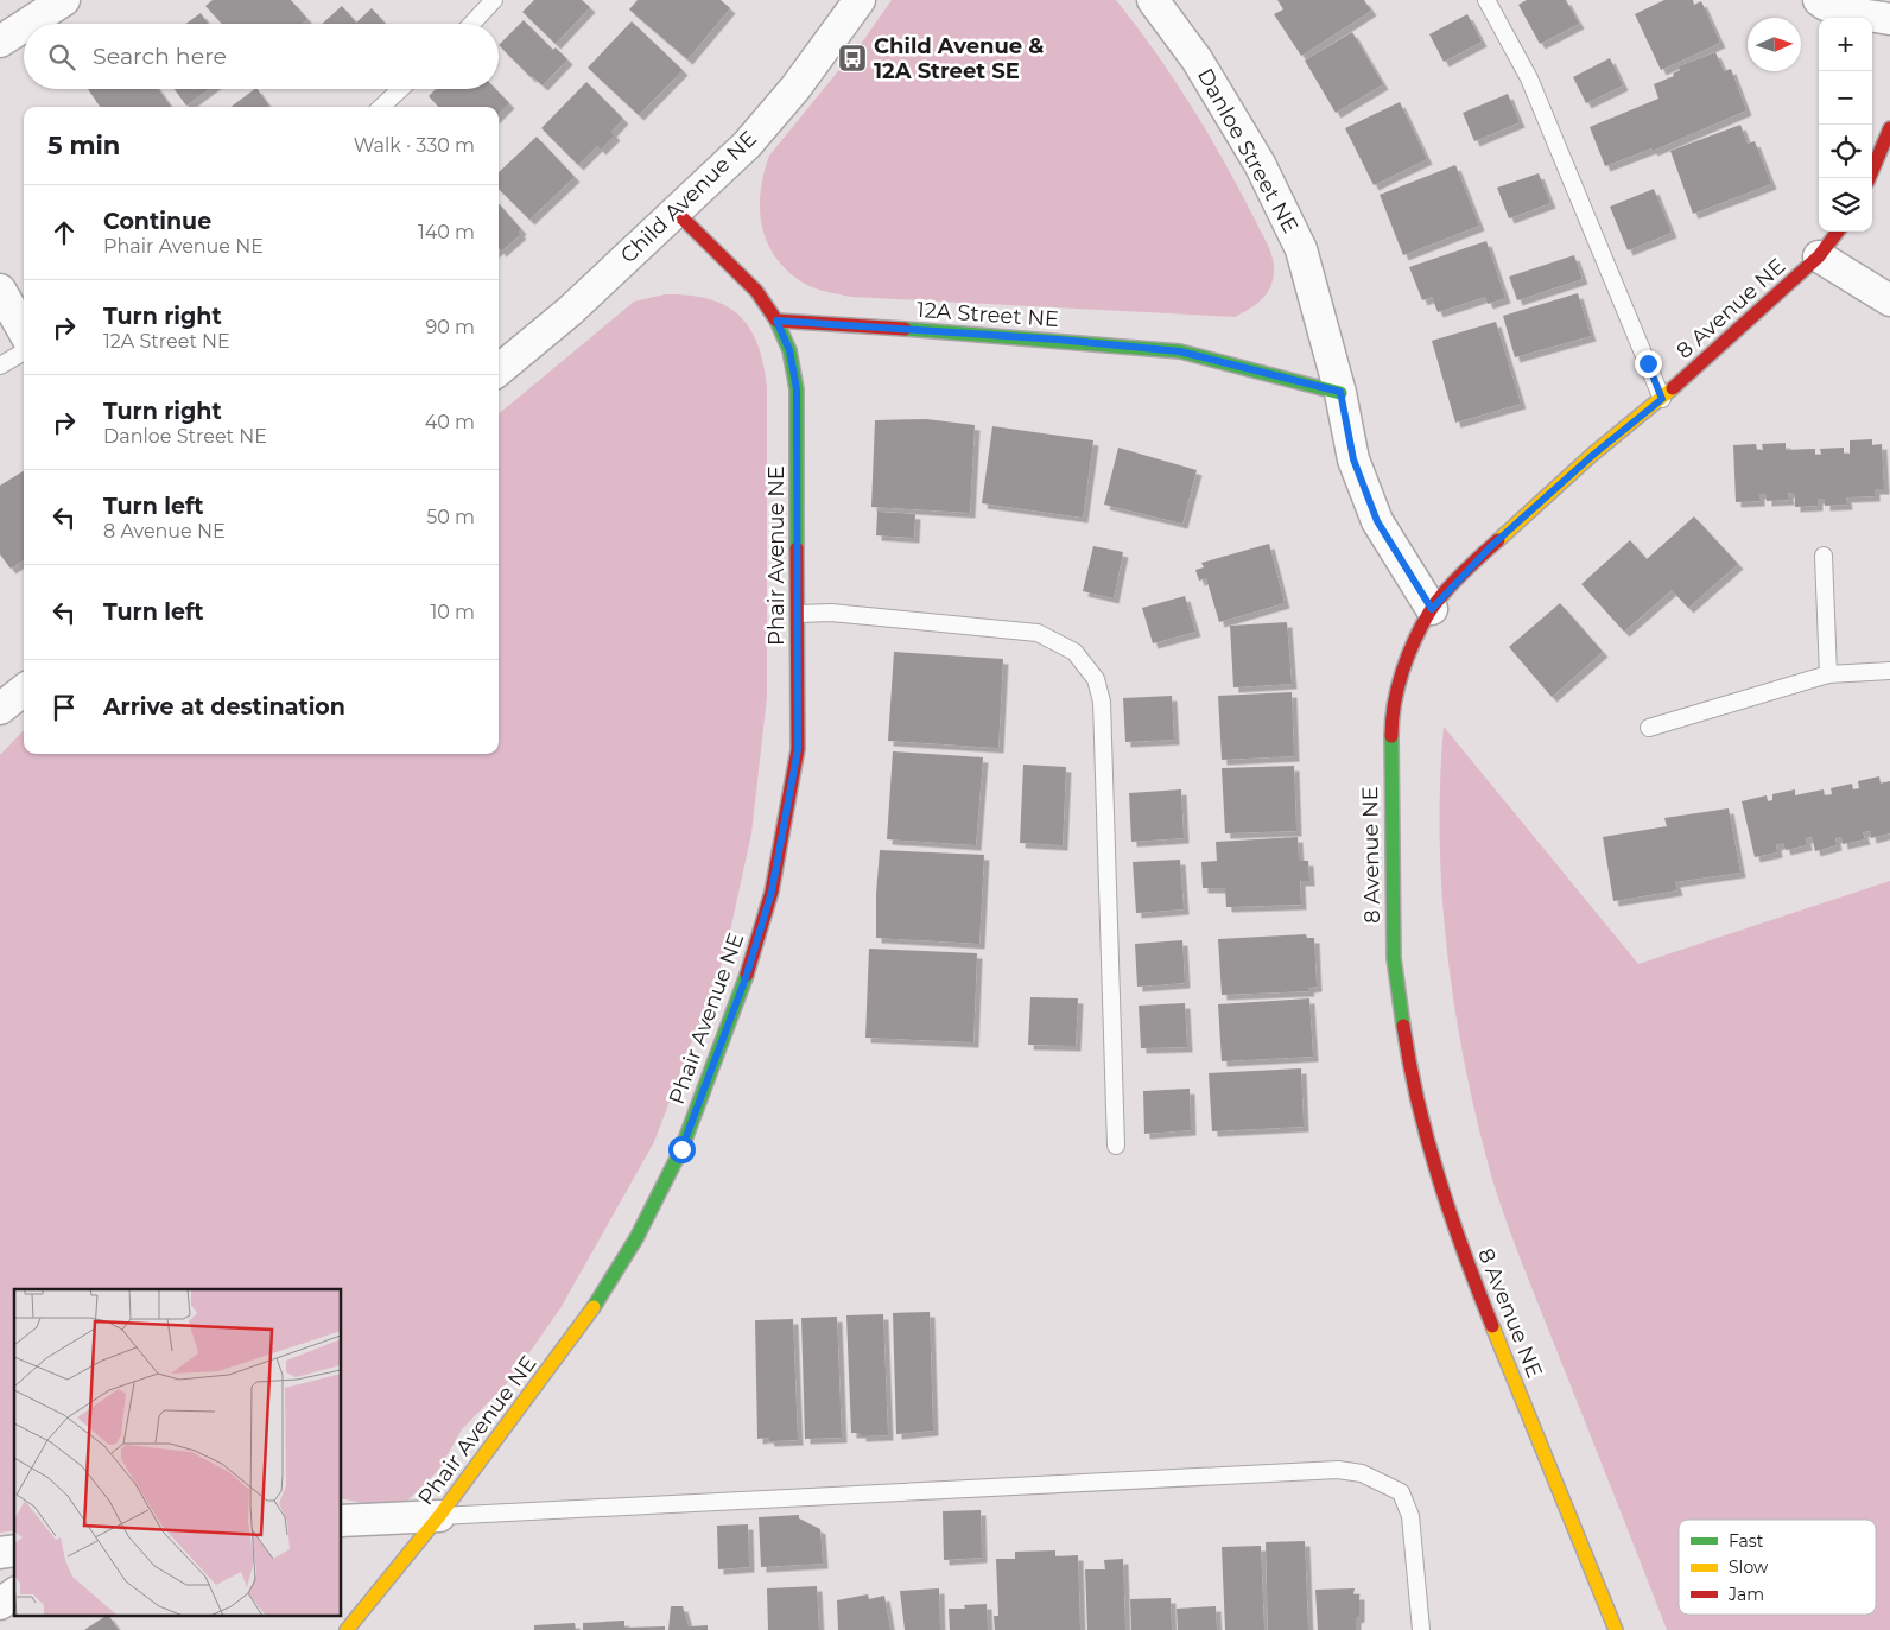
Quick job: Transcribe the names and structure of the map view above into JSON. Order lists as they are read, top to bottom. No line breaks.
{"streets":{"street":["Danloe Street NE","Child Avenue NE","8 Avenue NE","12A Street NE","Phair Avenue NE"]},"crossings":[["Danloe Street NE","8 Avenue NE"],["Danloe Street NE","12A Street NE"],["12A Street NE","Phair Avenue NE"]],"places":{"bus stop":["Child Avenue & 12A Street SE"]},"legend":["Fast","Slow","Jam"],"north":"right","page":{"map_buttons":["+","−"],"search":"Search here","heading":["5 min","Walk · 330 m"],"list":[["Continue","Phair Avenue NE","140 m"],["Turn right","12A Street NE","90 m"],["Turn right","Danloe Street NE","40 m"],["Turn left","8 Avenue NE","50 m"],["Turn left","10 m"],"Arrive at destination"]}}
